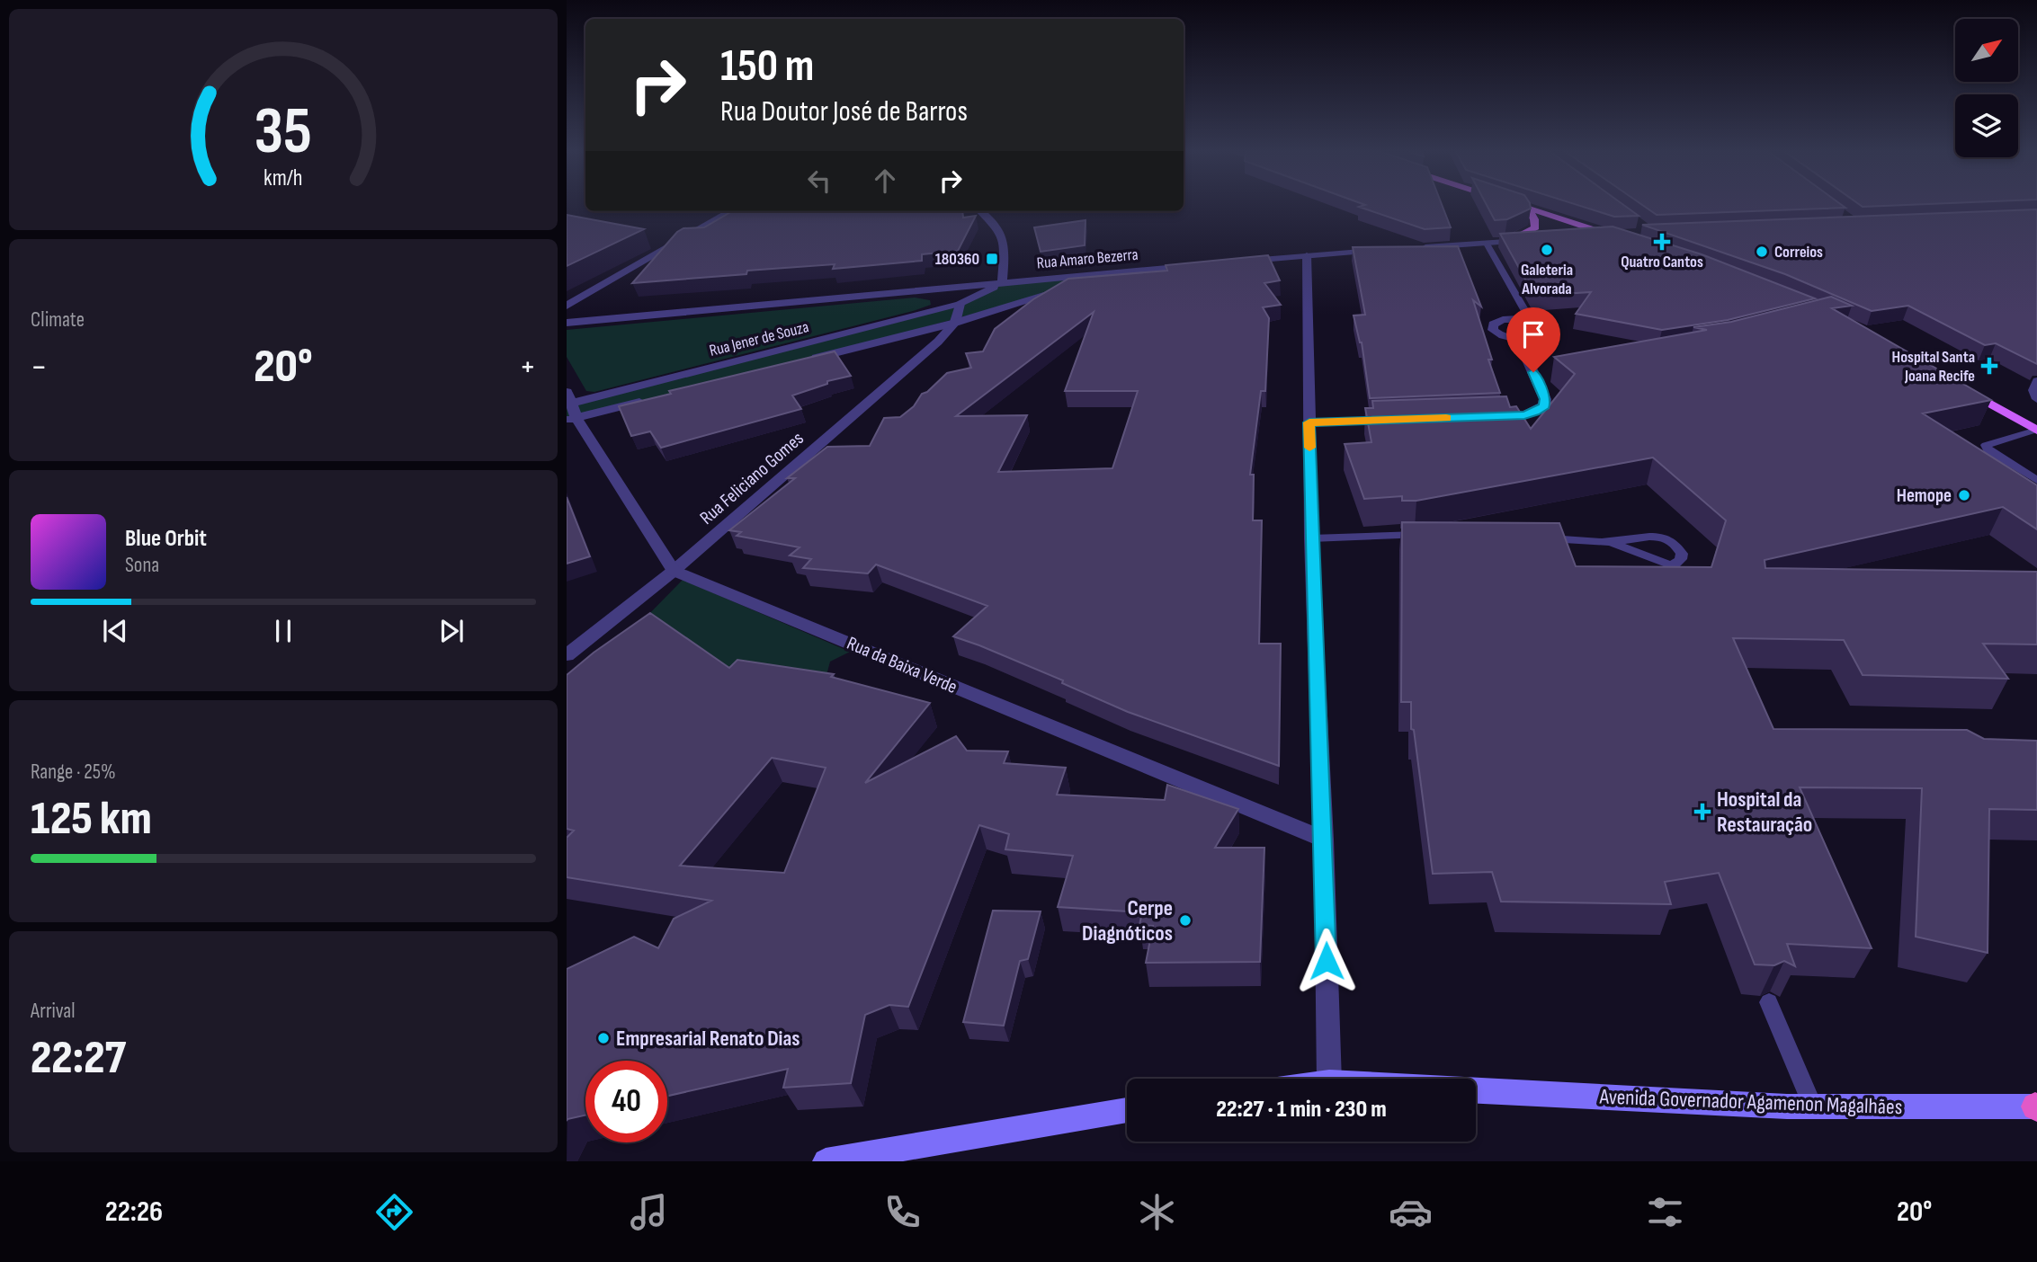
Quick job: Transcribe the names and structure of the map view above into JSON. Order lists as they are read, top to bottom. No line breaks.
{"streets":{"main road":["Avenida Governador Agamenon Magalhães"],"street":["Rua Amaro Bezerra","Rua Jener de Souza","Rua Feliciano Gomes","Rua da Baixa Verde"]},"crossings":[["Rua Amaro Bezerra","Rua Jener de Souza"],["Rua Jener de Souza","Rua Feliciano Gomes"],["Rua Feliciano Gomes","Rua da Baixa Verde"]],"places":{"health":["Quatro Cantos","Hospital Santa Joana Recife","Hospital da Restauração"],"other":["Galeteria Alvorada","Correios","Hemope","Cerpe Diagnóticos","Empresarial Renato Dias"],"transit":["180360"]},"north":"top right","page":{"turn":["150 m","Rua Doutor José de Barros"],"tile":["Climate",["Range · 25%","125 km"],["Arrival","22:27"]],"heat":["−","20°","+"],"song":["Blue Orbit","Sona"],"limit":"40","trip":"22:27 · 1 min · 230 m","tabs":["22:26","20°"],"gauge":["35","km/h"]}}
